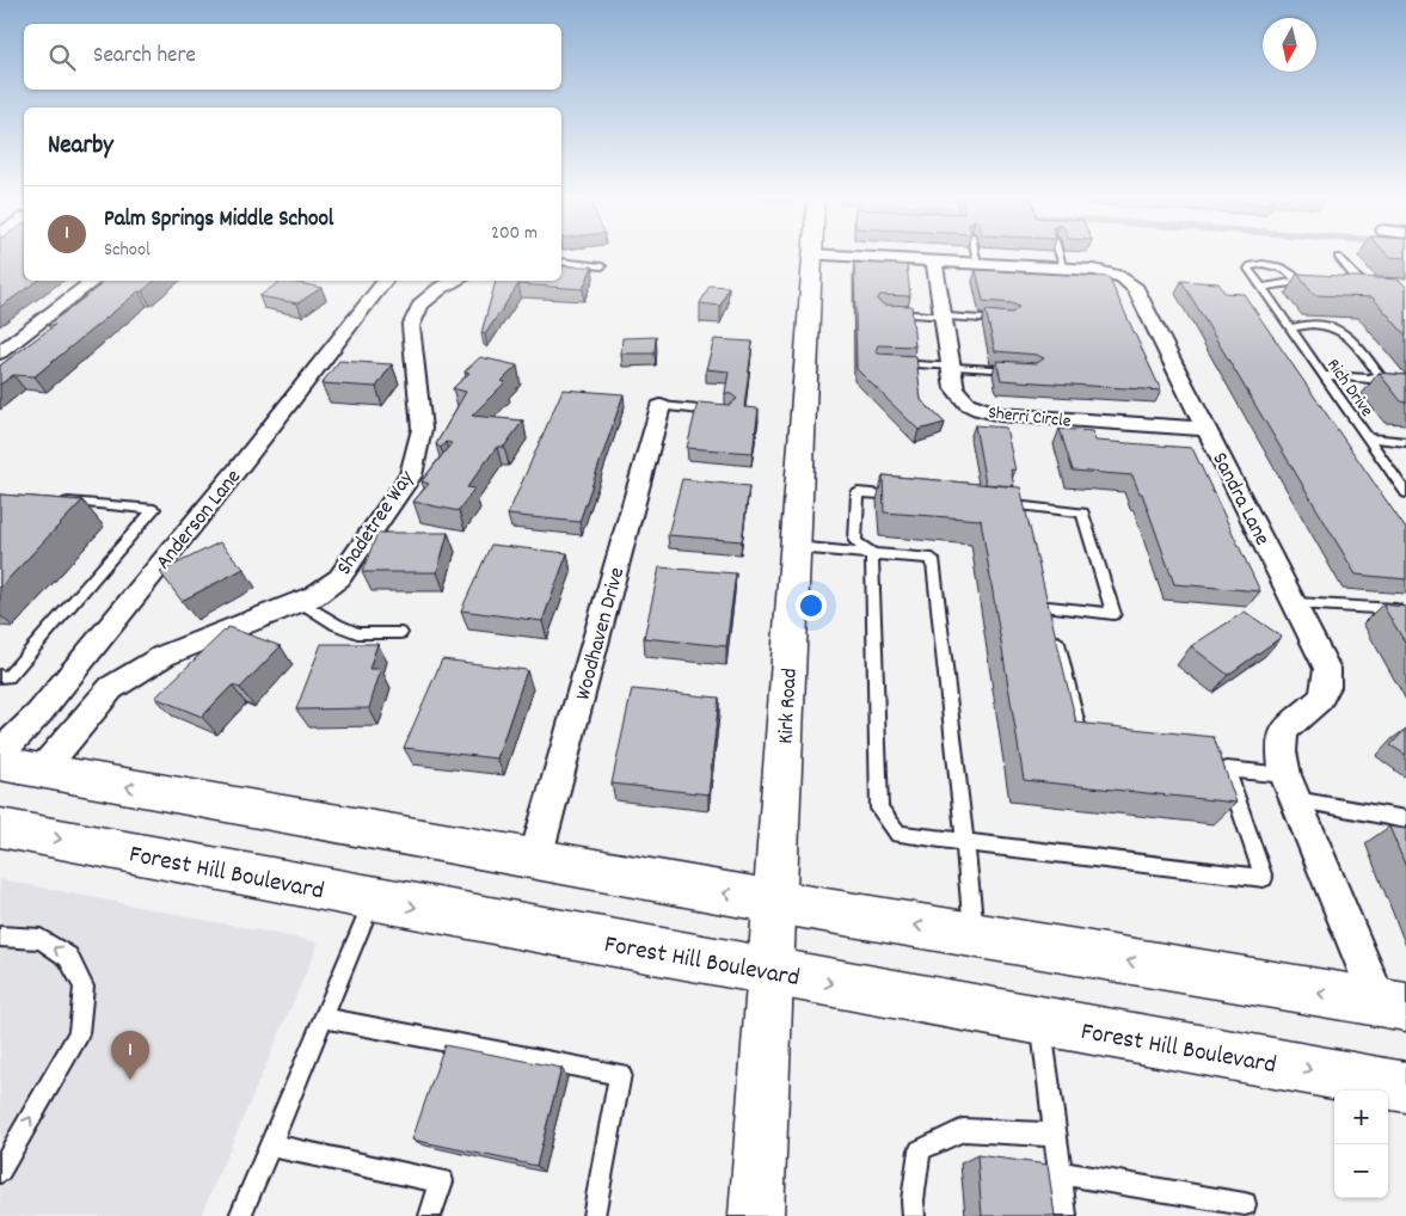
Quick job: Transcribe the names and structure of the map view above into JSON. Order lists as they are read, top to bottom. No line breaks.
{"streets":{"main road":["Kirk Road","Forest Hill Boulevard"],"street":["Sherri Circle","Sandra Lane","Anderson Lane","Shadetree Way","Woodhaven Drive"],"lane":["Rich Drive"]},"crossings":[["Sherri Circle","Sandra Lane"],["Sandra Lane","Kirk Road"],["Kirk Road","Forest Hill Boulevard"]],"north":"bottom","page":{"search":"Search here","heading":"Nearby","list":[{"mark":"1","name":"Palm Springs Middle School","note":"School","value":"200 m"}],"pins":"1","map_buttons":["+","−"]}}
